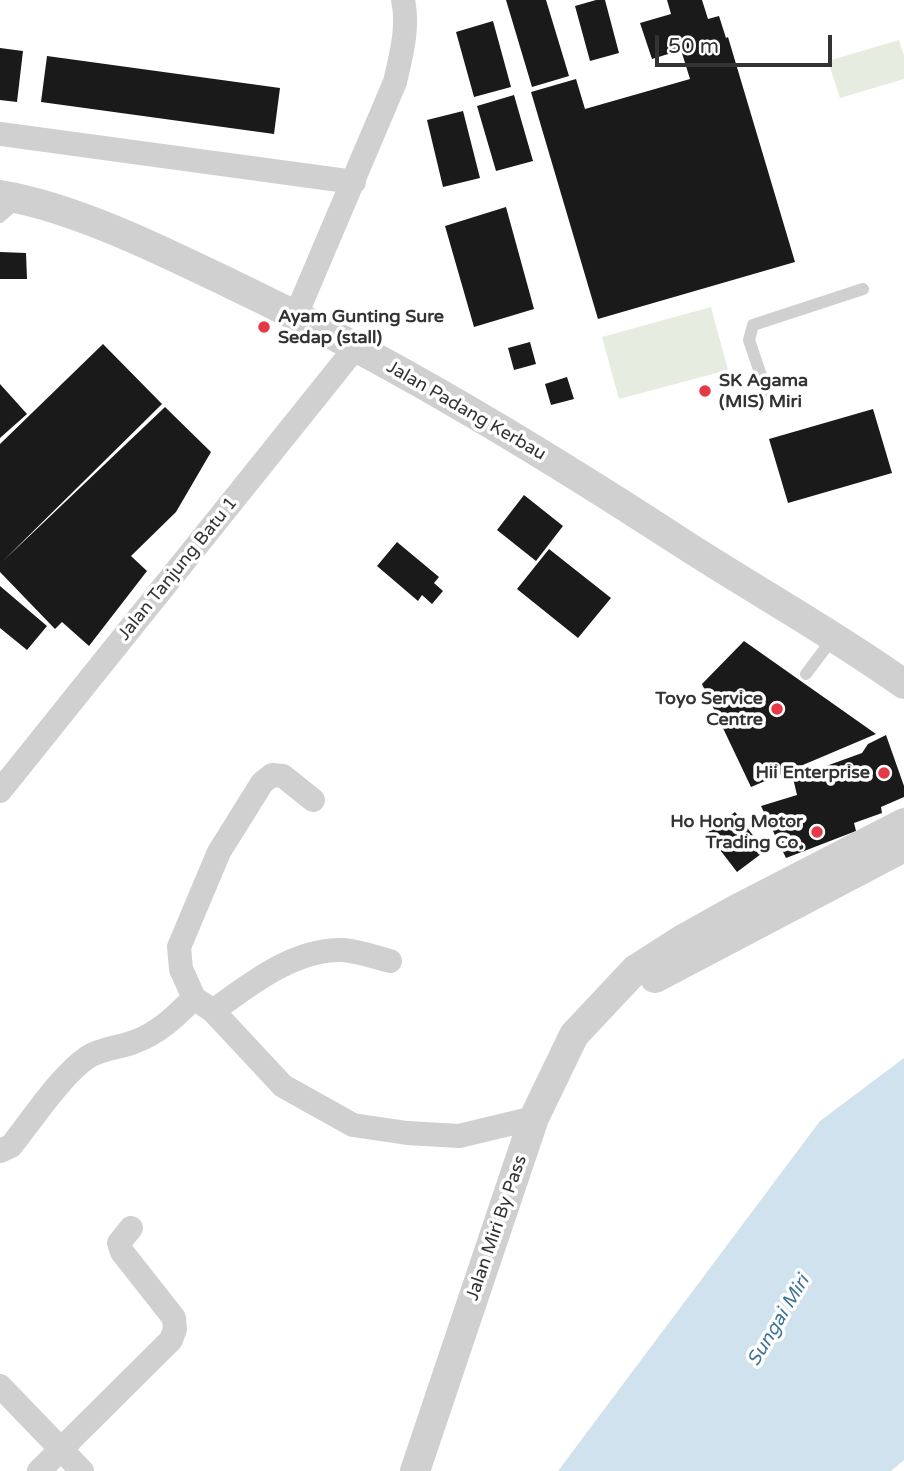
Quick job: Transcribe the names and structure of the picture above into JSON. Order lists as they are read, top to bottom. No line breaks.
{"streets":{"street":["Jalan Padang Kerbau","Jalan Tanjung Batu 1","Jalan Miri By Pass"]},"crossings":[["Jalan Padang Kerbau","Jalan Tanjung Batu 1"]],"water":["Sungai Miri"],"places":["Ayam Gunting Sure Sedap (stall)","SK Agama (MIS) Miri","Toyo Service Centre","Hii Enterprise","Ho Hong Motor Trading Co."],"scale_bar":"50 m"}
